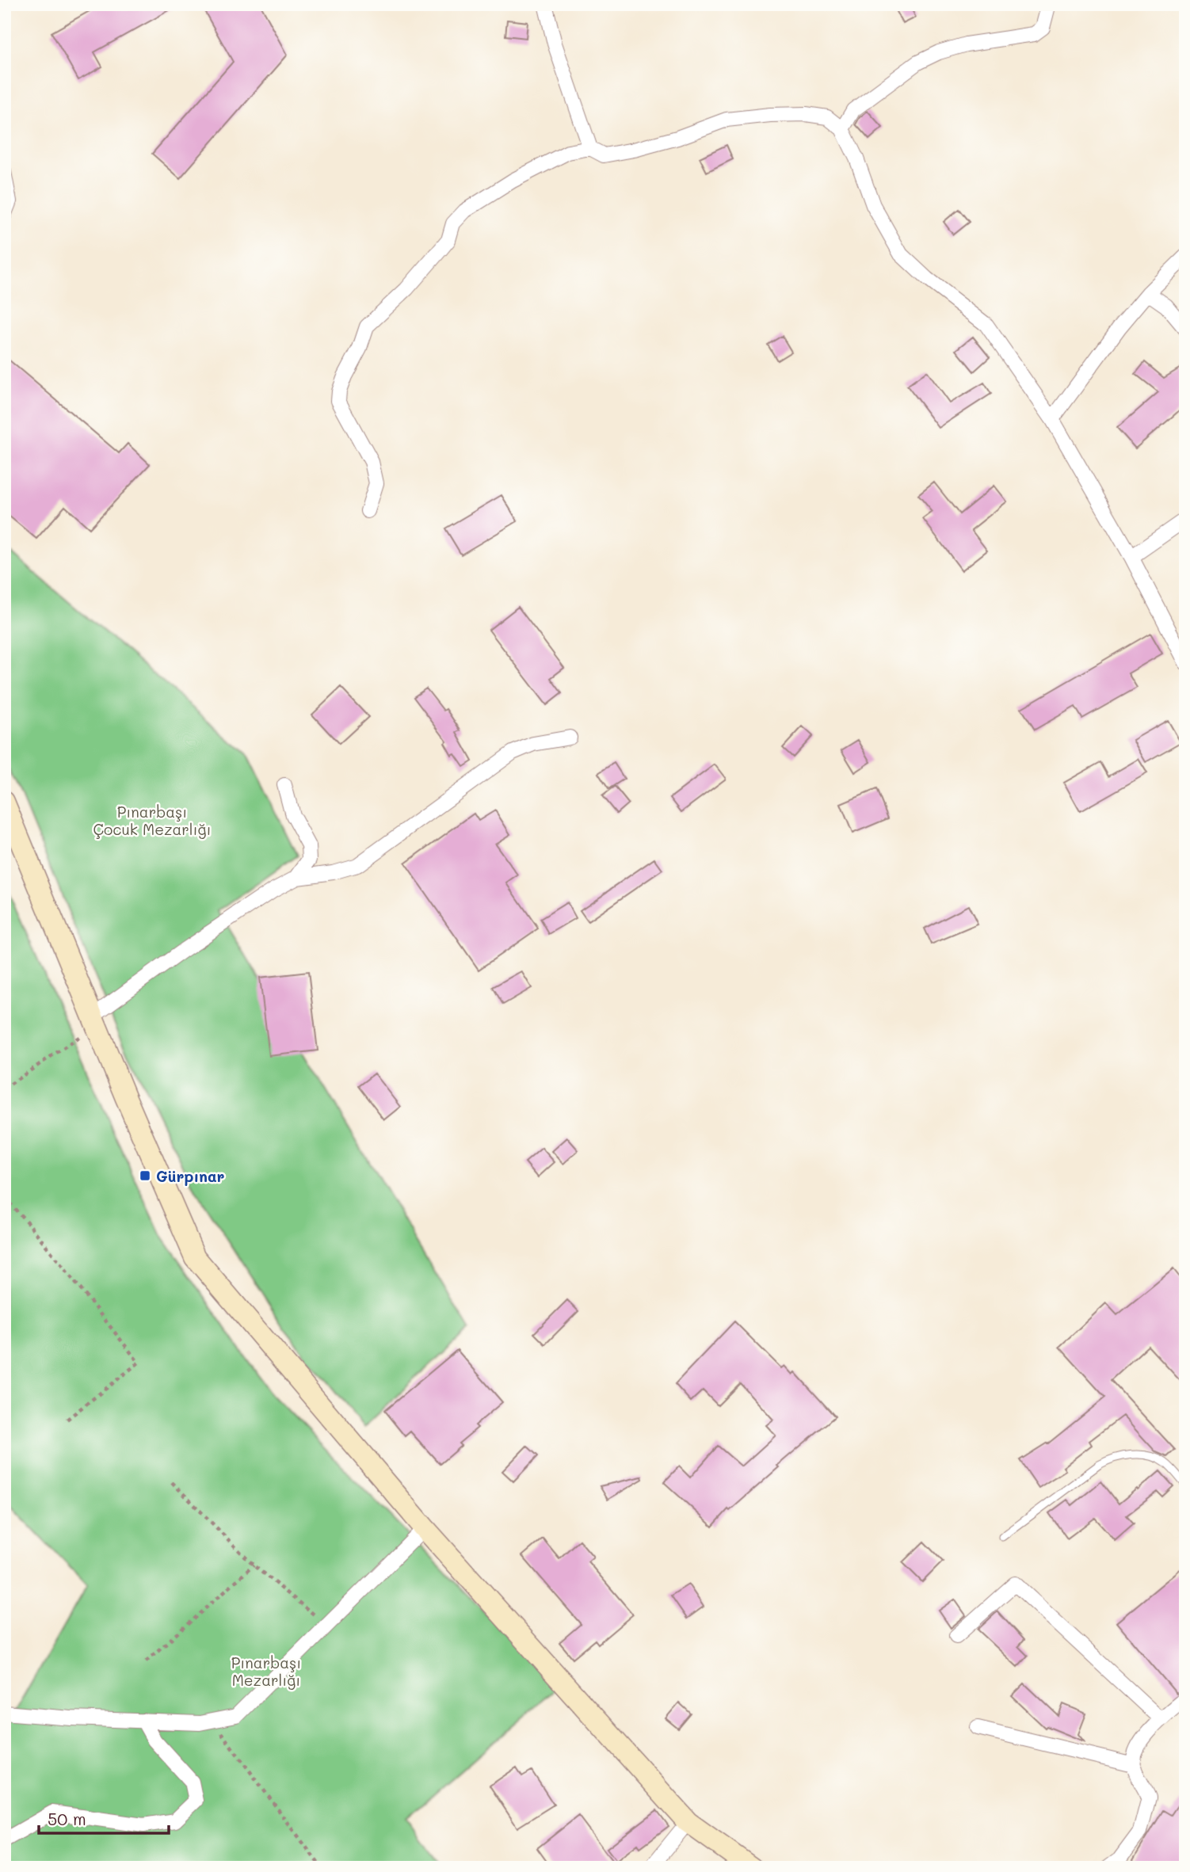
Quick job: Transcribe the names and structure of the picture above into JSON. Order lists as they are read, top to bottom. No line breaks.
{"parks":["Pınarbaşı Çocuk Mezarlığı","Pınarbaşı Mezarlığı"],"places":{"transit":["Gürpınar"]},"scale_bar":"50 m"}
